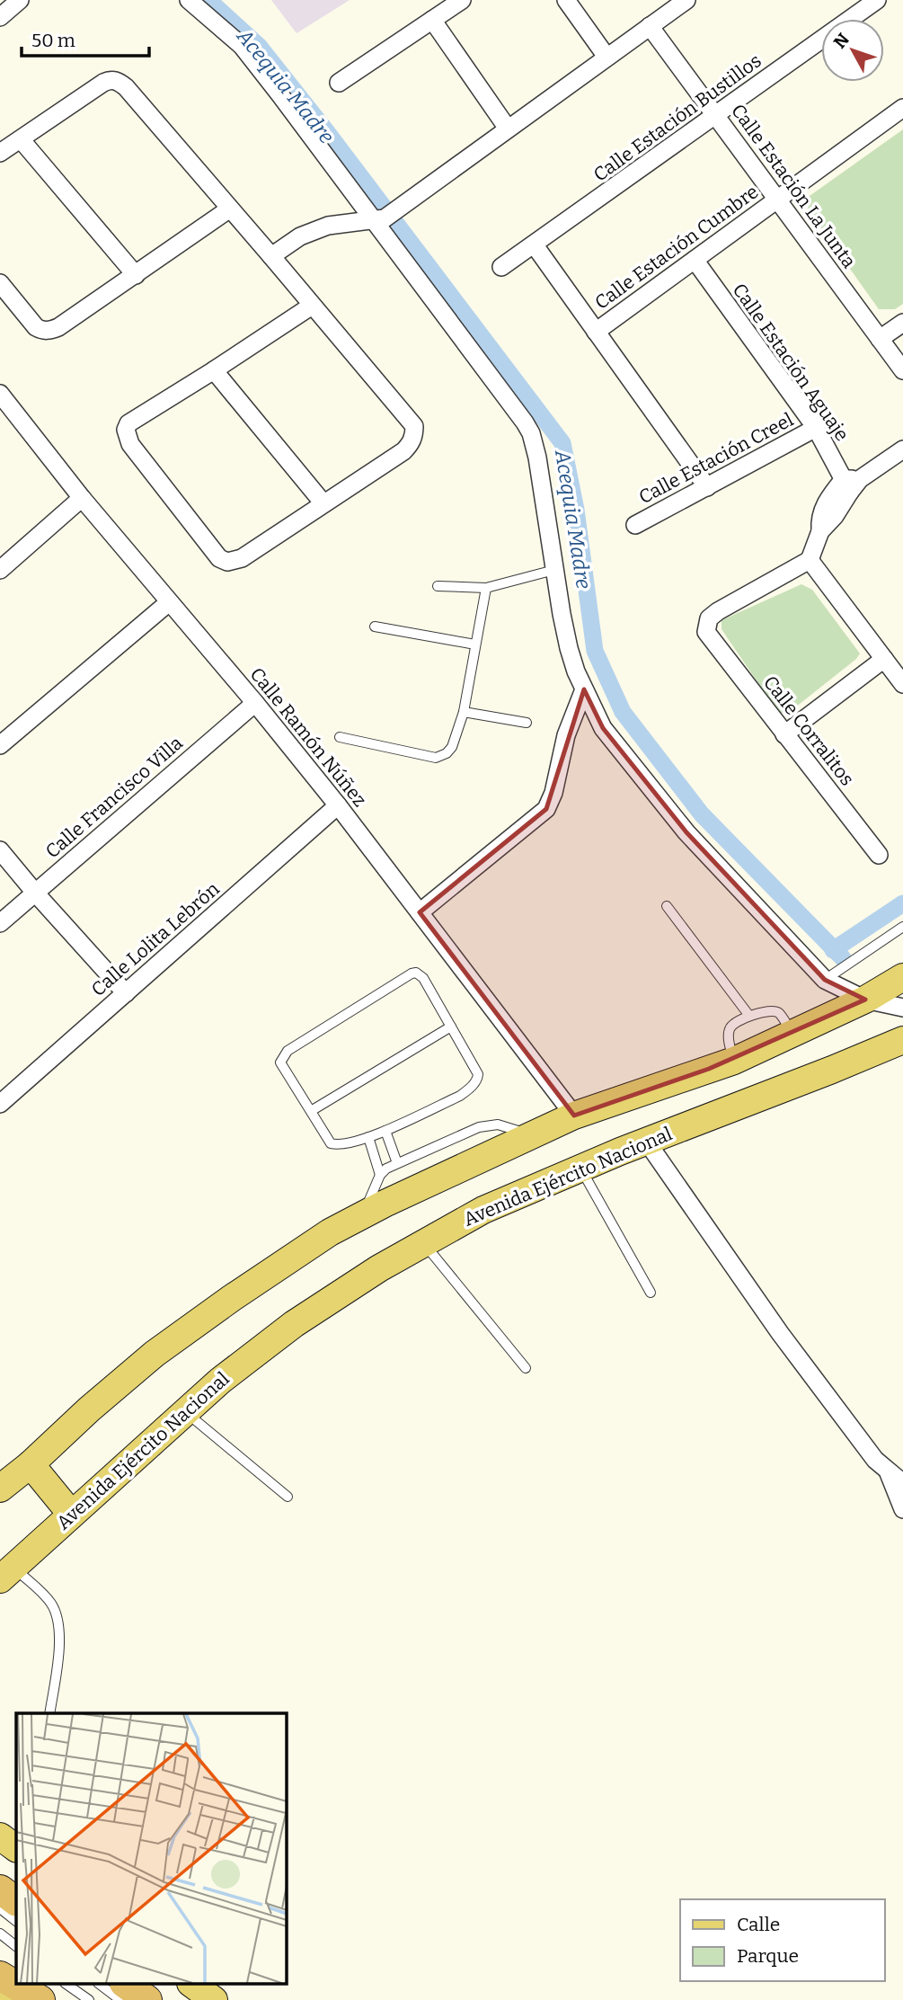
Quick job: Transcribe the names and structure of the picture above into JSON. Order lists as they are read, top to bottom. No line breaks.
{"streets":{"main road":["Avenida Ejército Nacional"],"street":["Calle Estación Bustillos","Calle Estación La Junta","Calle Estación Cumbre","Calle Estación Aguaje","Calle Estación Creel","Calle Corralitos","Calle Ramón Núñez","Calle Francisco Villa","Calle Lolita Lebrón"]},"crossings":[["Calle Estación Bustillos","Calle Estación La Junta"],["Calle Estación La Junta","Calle Estación Cumbre"],["Calle Estación Cumbre","Calle Estación Aguaje"],["Calle Estación Aguaje","Calle Estación Creel"],["Calle Ramón Núñez","Calle Francisco Villa"],["Calle Ramón Núñez","Calle Lolita Lebrón"]],"water":["Acequia Madre"],"legend":["Calle","Parque"],"scale_bar":"50 m","north":"top left"}
